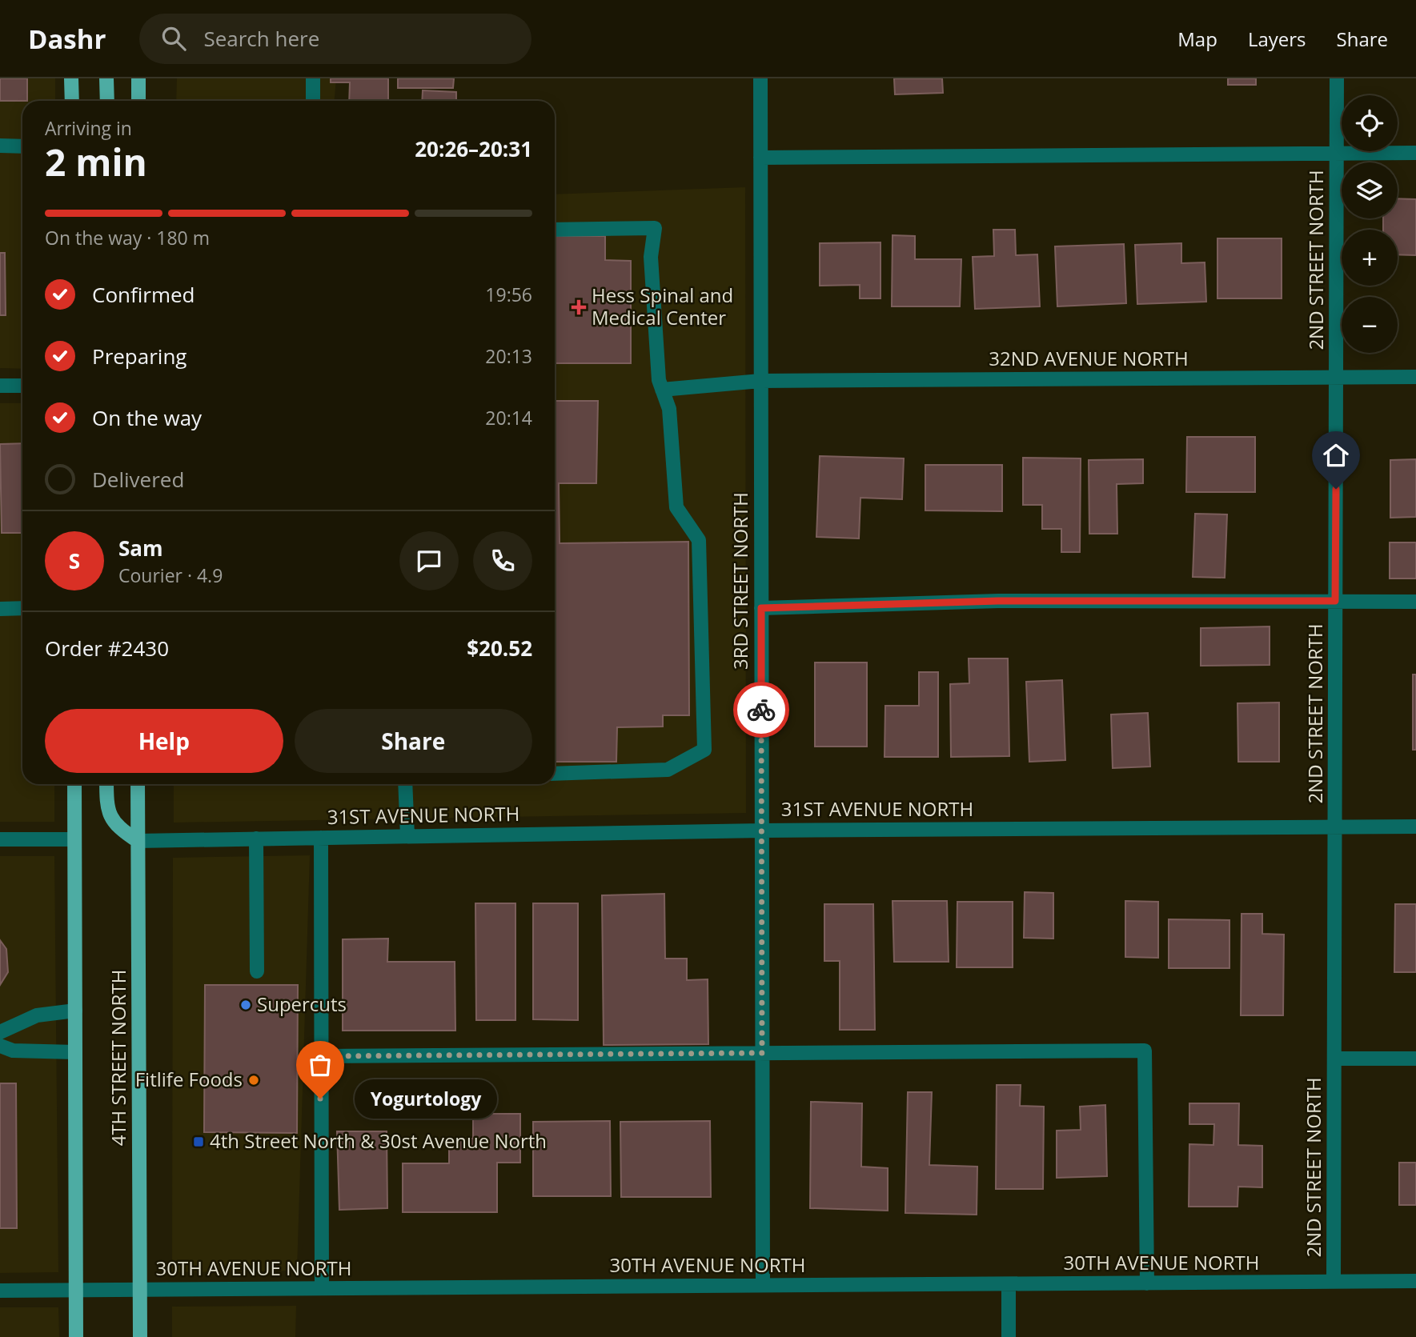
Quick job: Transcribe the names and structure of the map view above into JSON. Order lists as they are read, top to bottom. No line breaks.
{"streets":{"main road":["4TH STREET NORTH"],"street":["2ND STREET NORTH","32ND AVENUE NORTH","3RD STREET NORTH","31ST AVENUE NORTH","30TH AVENUE NORTH"]},"crossings":[["2ND STREET NORTH","32ND AVENUE NORTH"],["2ND STREET NORTH","31ST AVENUE NORTH"],["2ND STREET NORTH","30TH AVENUE NORTH"],["32ND AVENUE NORTH","3RD STREET NORTH"],["3RD STREET NORTH","31ST AVENUE NORTH"],["3RD STREET NORTH","30TH AVENUE NORTH"],["31ST AVENUE NORTH","4TH STREET NORTH"],["4TH STREET NORTH","30TH AVENUE NORTH"]],"places":{"health":["Hess Spinal and Medical Center"],"other":["Supercuts","Fitlife Foods","Yogurtology"],"transit":["4th Street North & 30st Avenue North"]},"page":{"header":"Dashr","search":"Search here","nav":["Map","Layers","Share"],"map_buttons":["+","−"],"heading":["2 min","Arriving in","20:26–20:31"],"panel":["Sam","Courier · 4.9","Order #2430","$20.52"],"bar":"On the way · 180 m","list":[["Confirmed","19:56"],["Preparing","20:13"],["On the way","20:14"],"Delivered"],"round":"S","buttons":["Help","Share"],"bubble":"Yogurtology"}}
